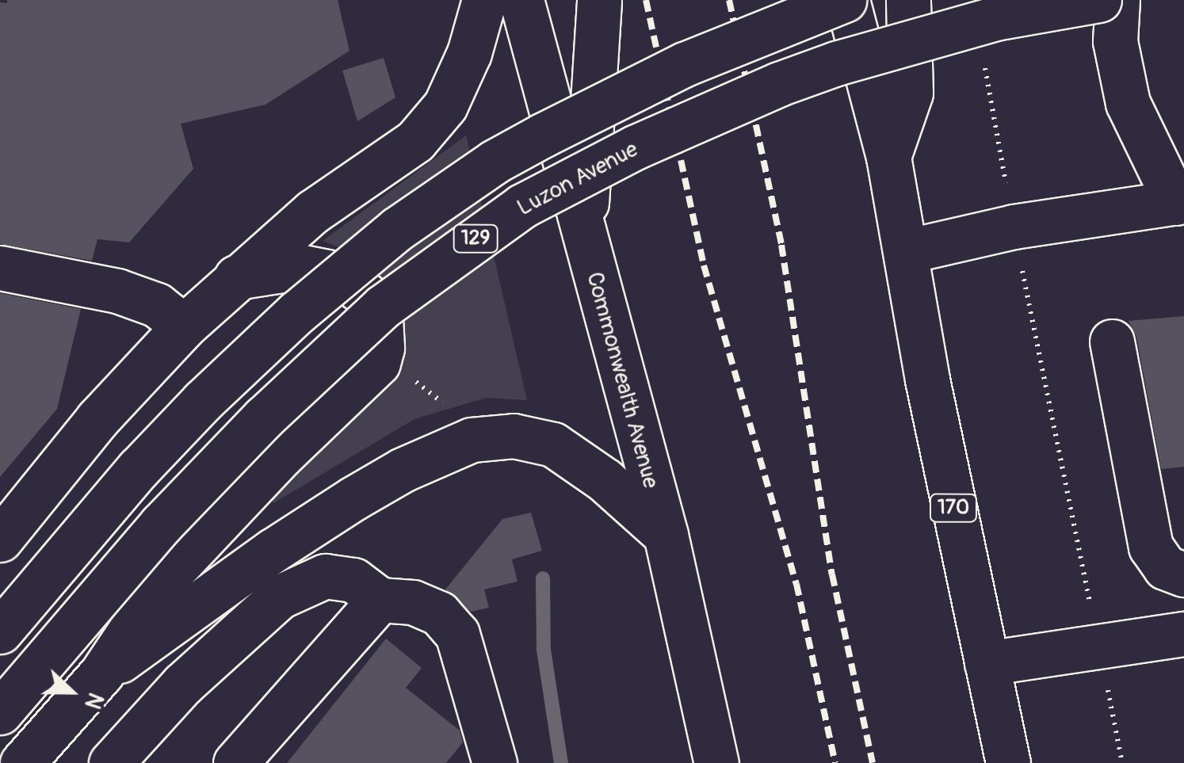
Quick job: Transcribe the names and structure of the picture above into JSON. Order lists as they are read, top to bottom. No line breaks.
{"streets":{"main road":["Luzon Avenue","129","Commonwealth Avenue","170"]},"crossings":[["129","170"]],"north":"right"}
